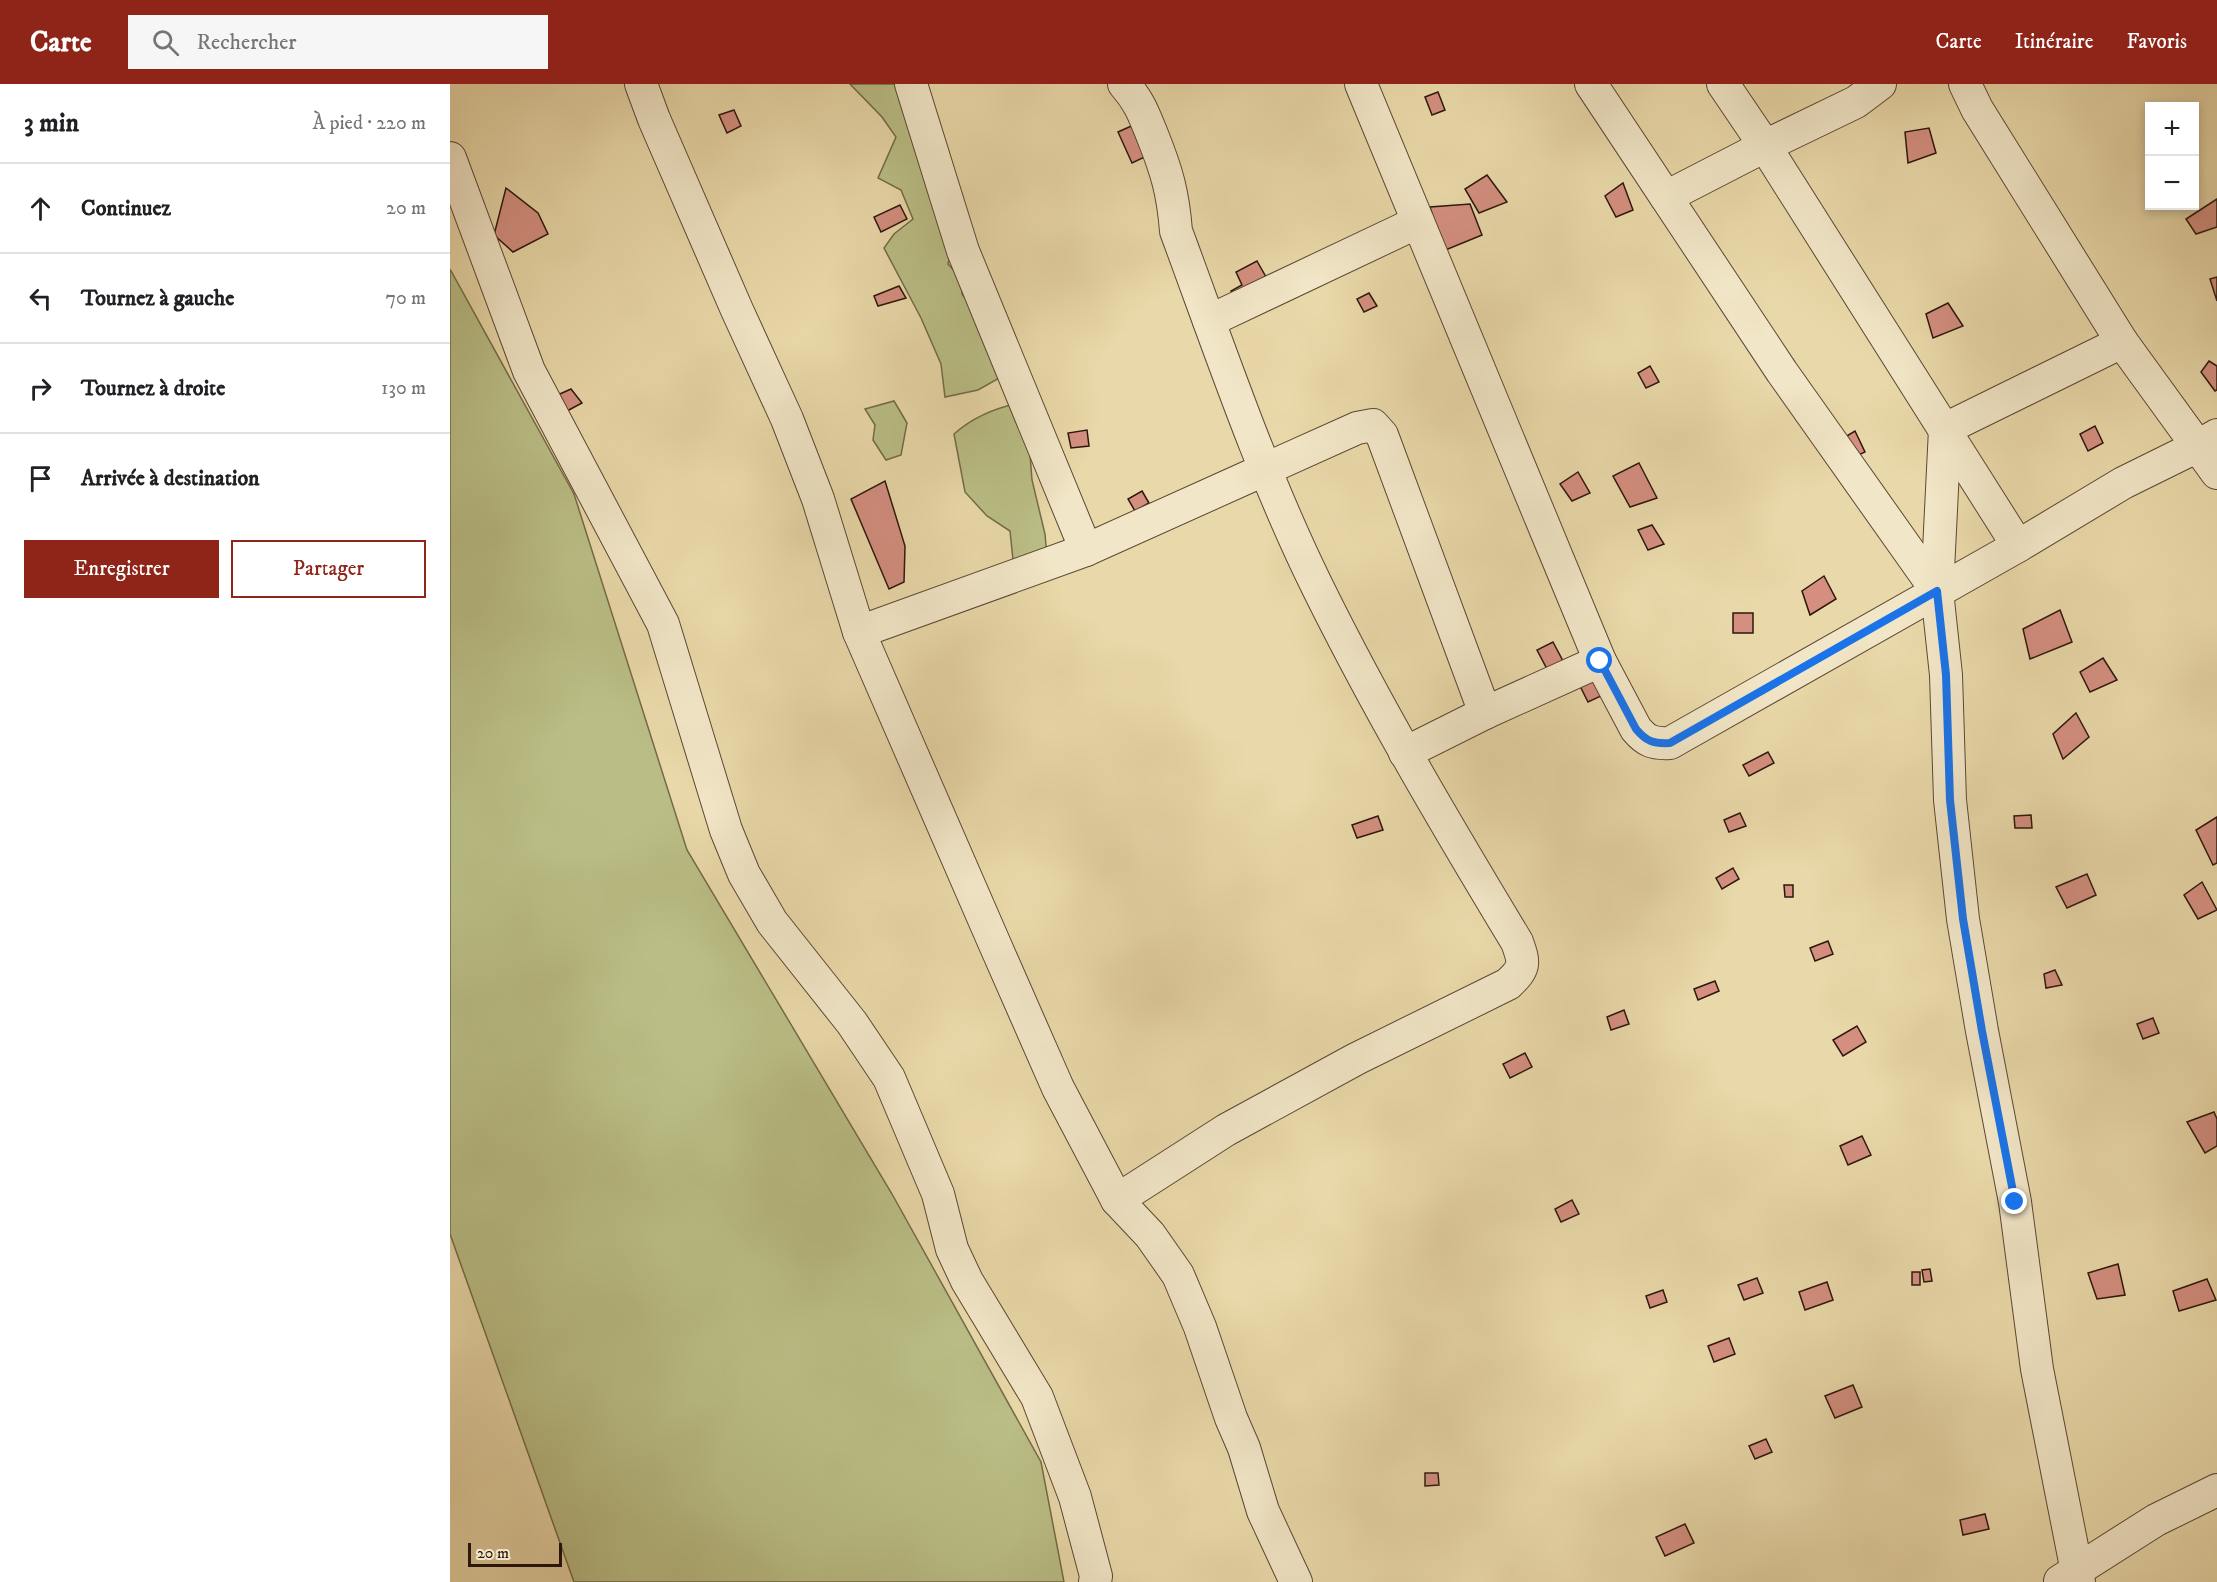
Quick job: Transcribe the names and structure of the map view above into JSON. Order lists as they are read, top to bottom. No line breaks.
{"scale_bar":"20 m","page":{"header":"Carte","search":"Rechercher","nav":["Carte","Itinéraire","Favoris"],"heading":["3 min","À pied · 220 m"],"map_buttons":["+","−"],"list":[["Continuez","20 m"],["Tournez à gauche","70 m"],["Tournez à droite","130 m"],"Arrivée à destination"],"buttons":["Enregistrer","Partager"],"scale":"20 m"}}
